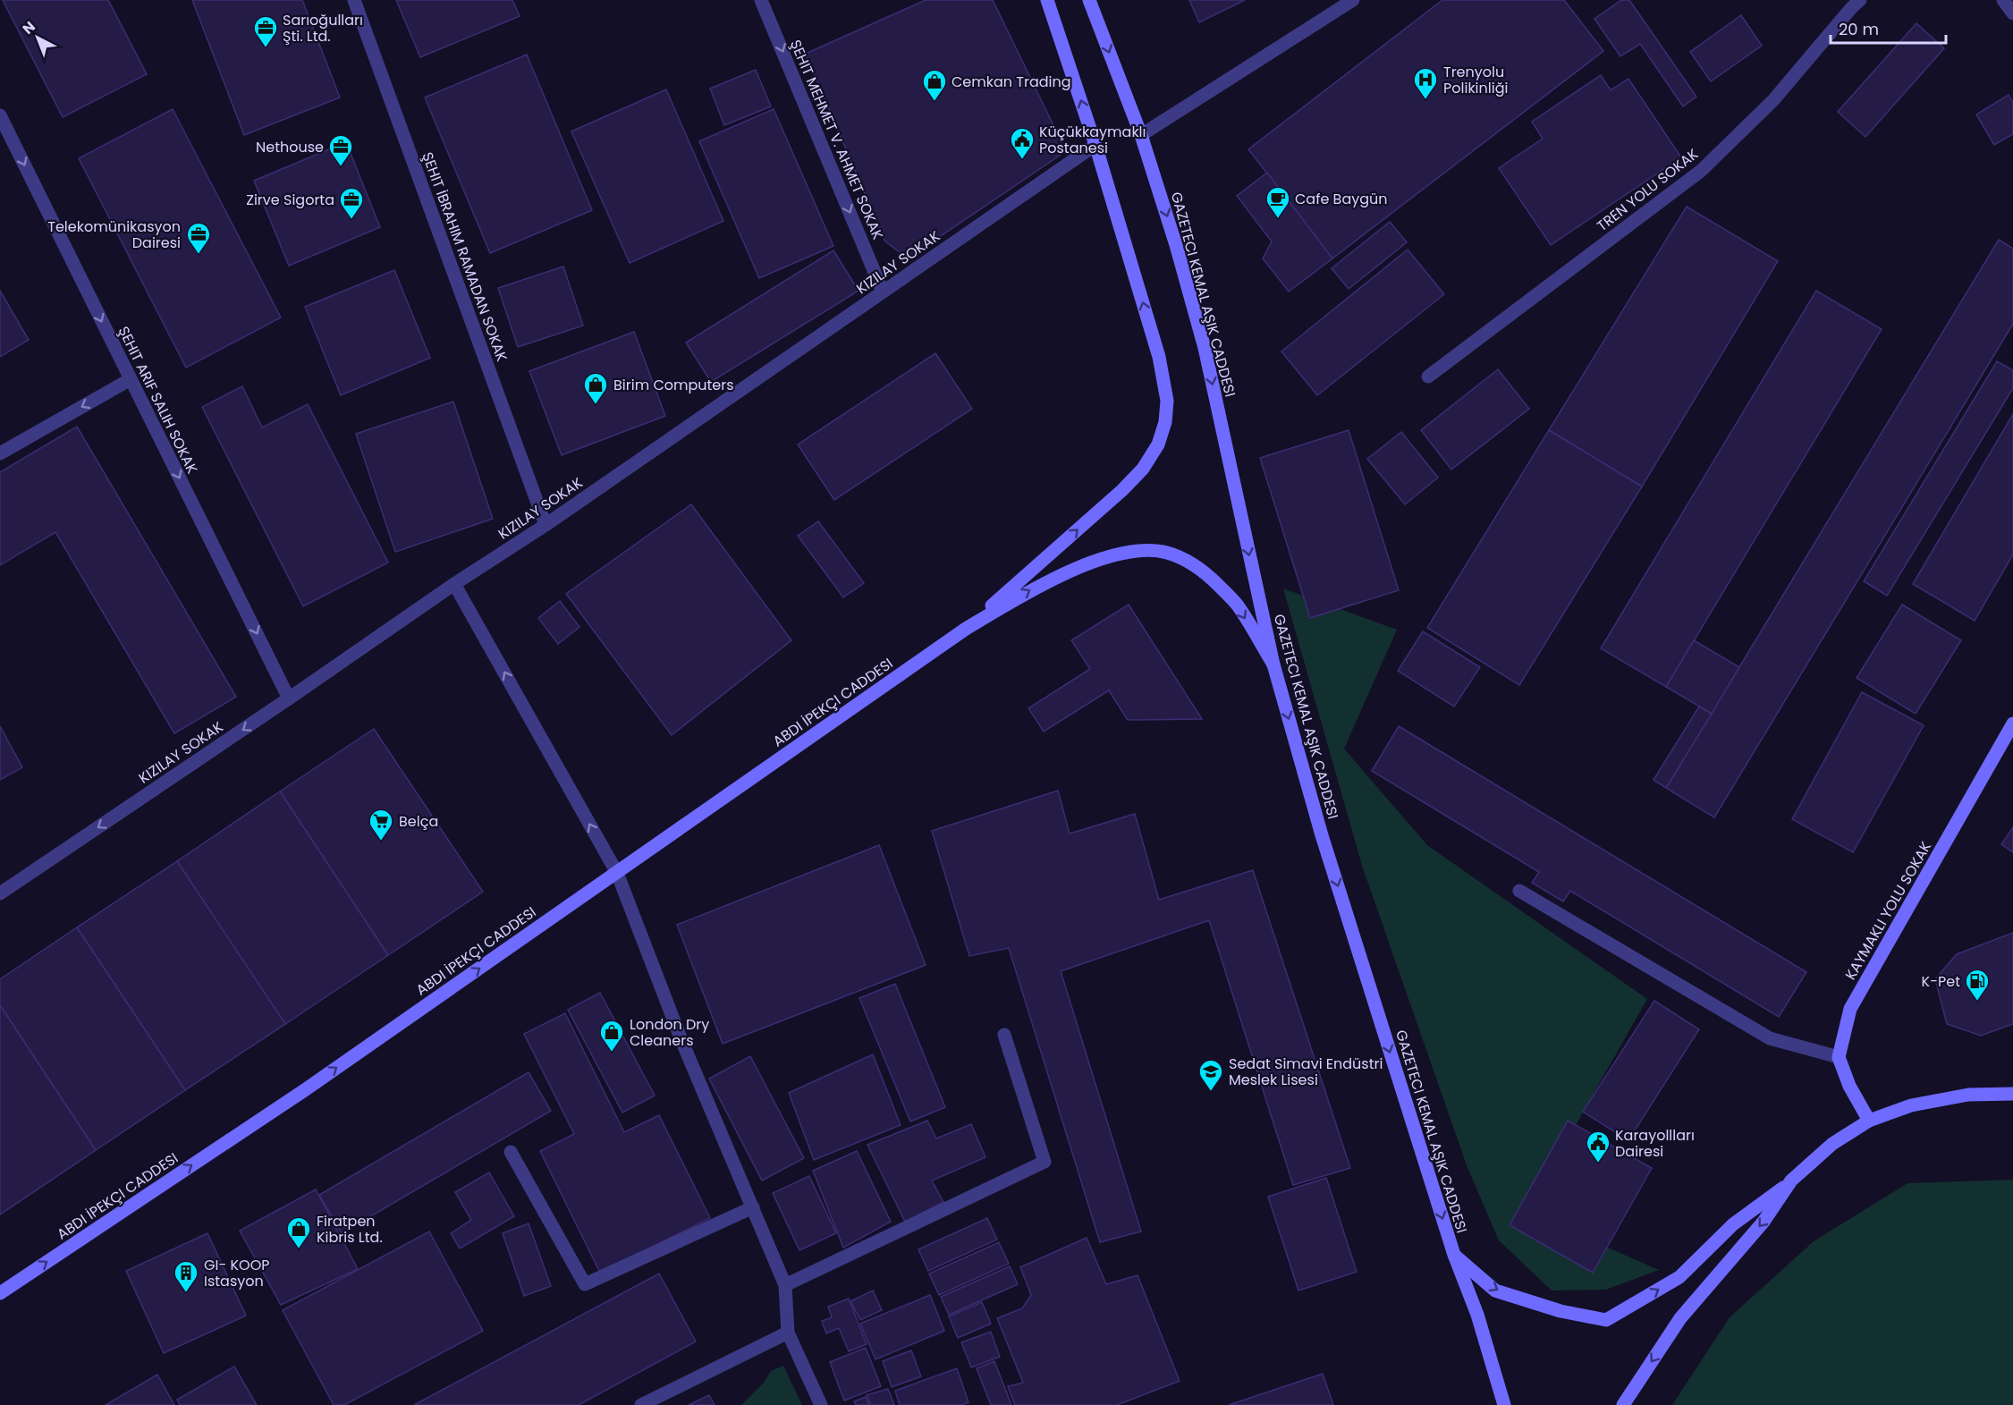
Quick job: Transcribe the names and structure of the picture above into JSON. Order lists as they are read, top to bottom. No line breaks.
{"streets":{"main road":["ABDI İPEKÇI CADDESI"],"street":["ŞEHIT MEHMET V. AHMET SOKAK","TREN YOLU SOKAK","ŞEHIT İBRAHIM RAMADAN SOKAK","ŞEHIT ARIF SALIH SOKAK"]},"one_way":["ŞEHIT MEHMET V. AHMET SOKAK","ŞEHIT ARIF SALIH SOKAK"],"places":{"office":["Sarıoğulları Şti. Ltd.","Nethouse","Zirve Sigorta","Telekomünikasyon Dairesi"],"hospital":["Trenyolu Polikinliği"],"shop":["Cemkan Trading","Birim Computers","London Dry Cleaners","Firatpen Kibris Ltd."],"public building":["Küçükkaymaklı Postanesi","Karayollları Dairesi"],"cafe":["Cafe Baygün"],"supermarket":["Belça"],"fuel station":["K-Pet"],"school or university":["Sedat Simavi Endüstri Meslek Lisesi"],"building":["GI- KOOP Istasyon"]},"scale_bar":"20 m","north":"top left"}
